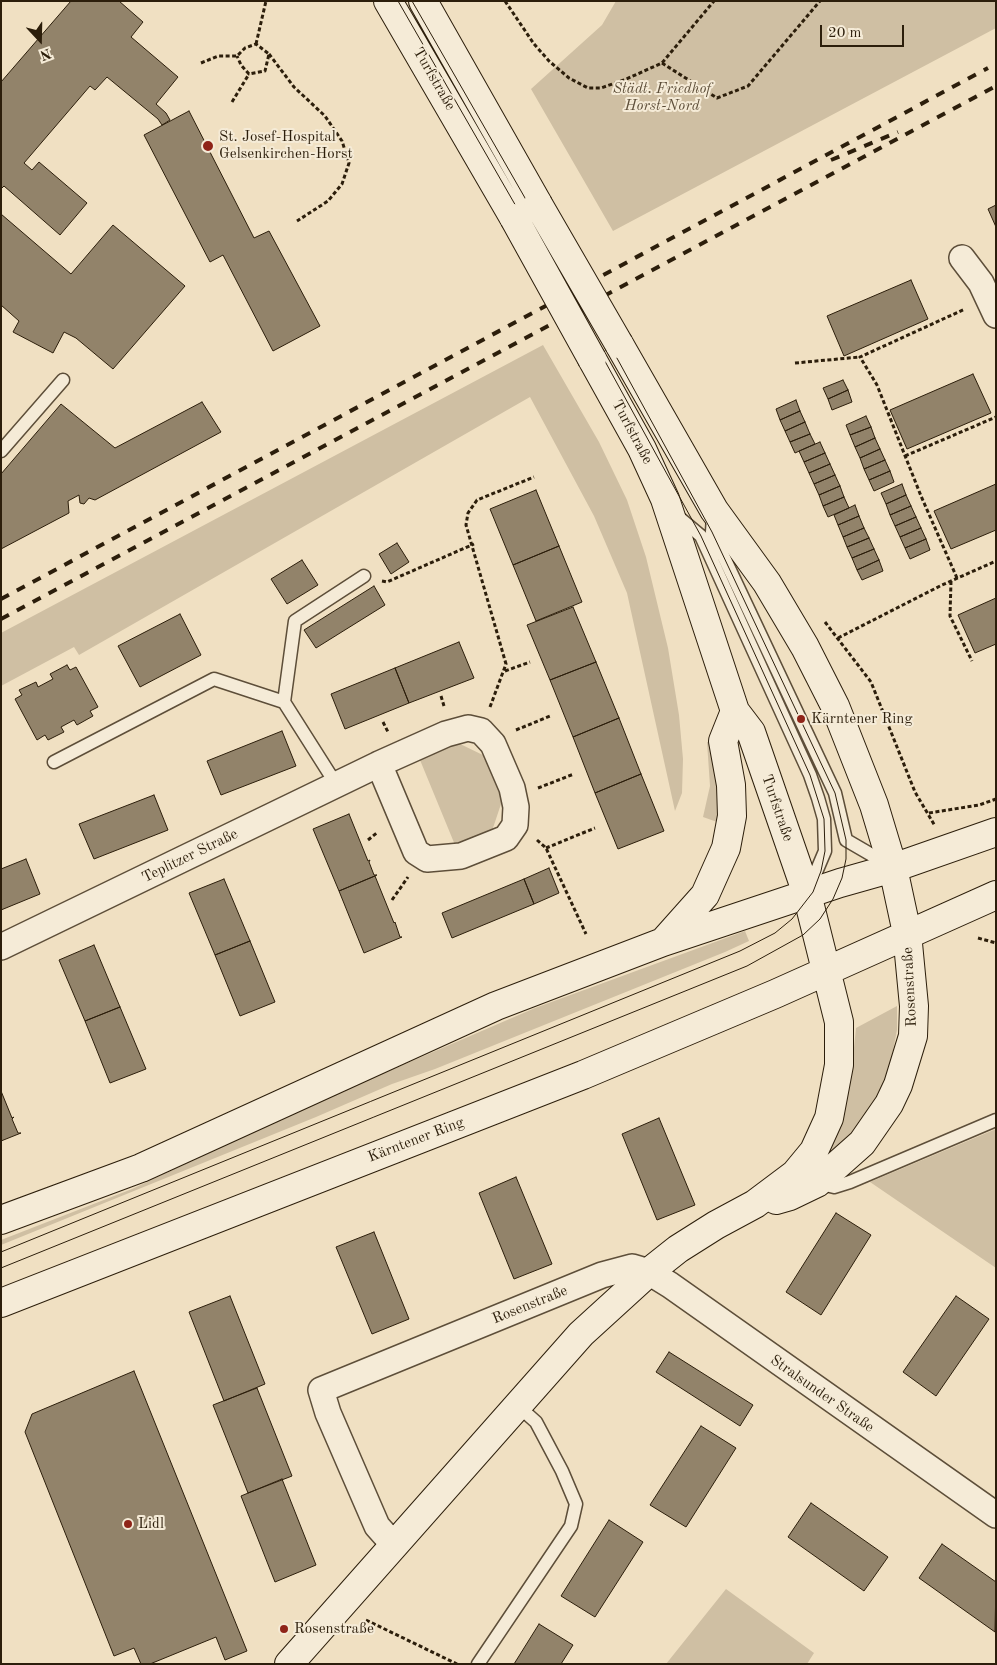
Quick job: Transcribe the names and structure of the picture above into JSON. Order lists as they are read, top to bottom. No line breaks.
{"streets":{"main road":["Turfstraße","Rosenstraße","Kärntener Ring"],"street":["Teplitzer Straße","Stralsunder Straße"]},"crossings":[["Rosenstraße","Kärntener Ring"],["Rosenstraße","Stralsunder Straße"]],"parks":["Städt. Friedhof Horst-Nord"],"places":["St. Josef-Hospital Gelsenkirchen-Horst","Kärntener Ring","Lidl","Rosenstraße"],"scale_bar":"20 m","north":"bottom"}
